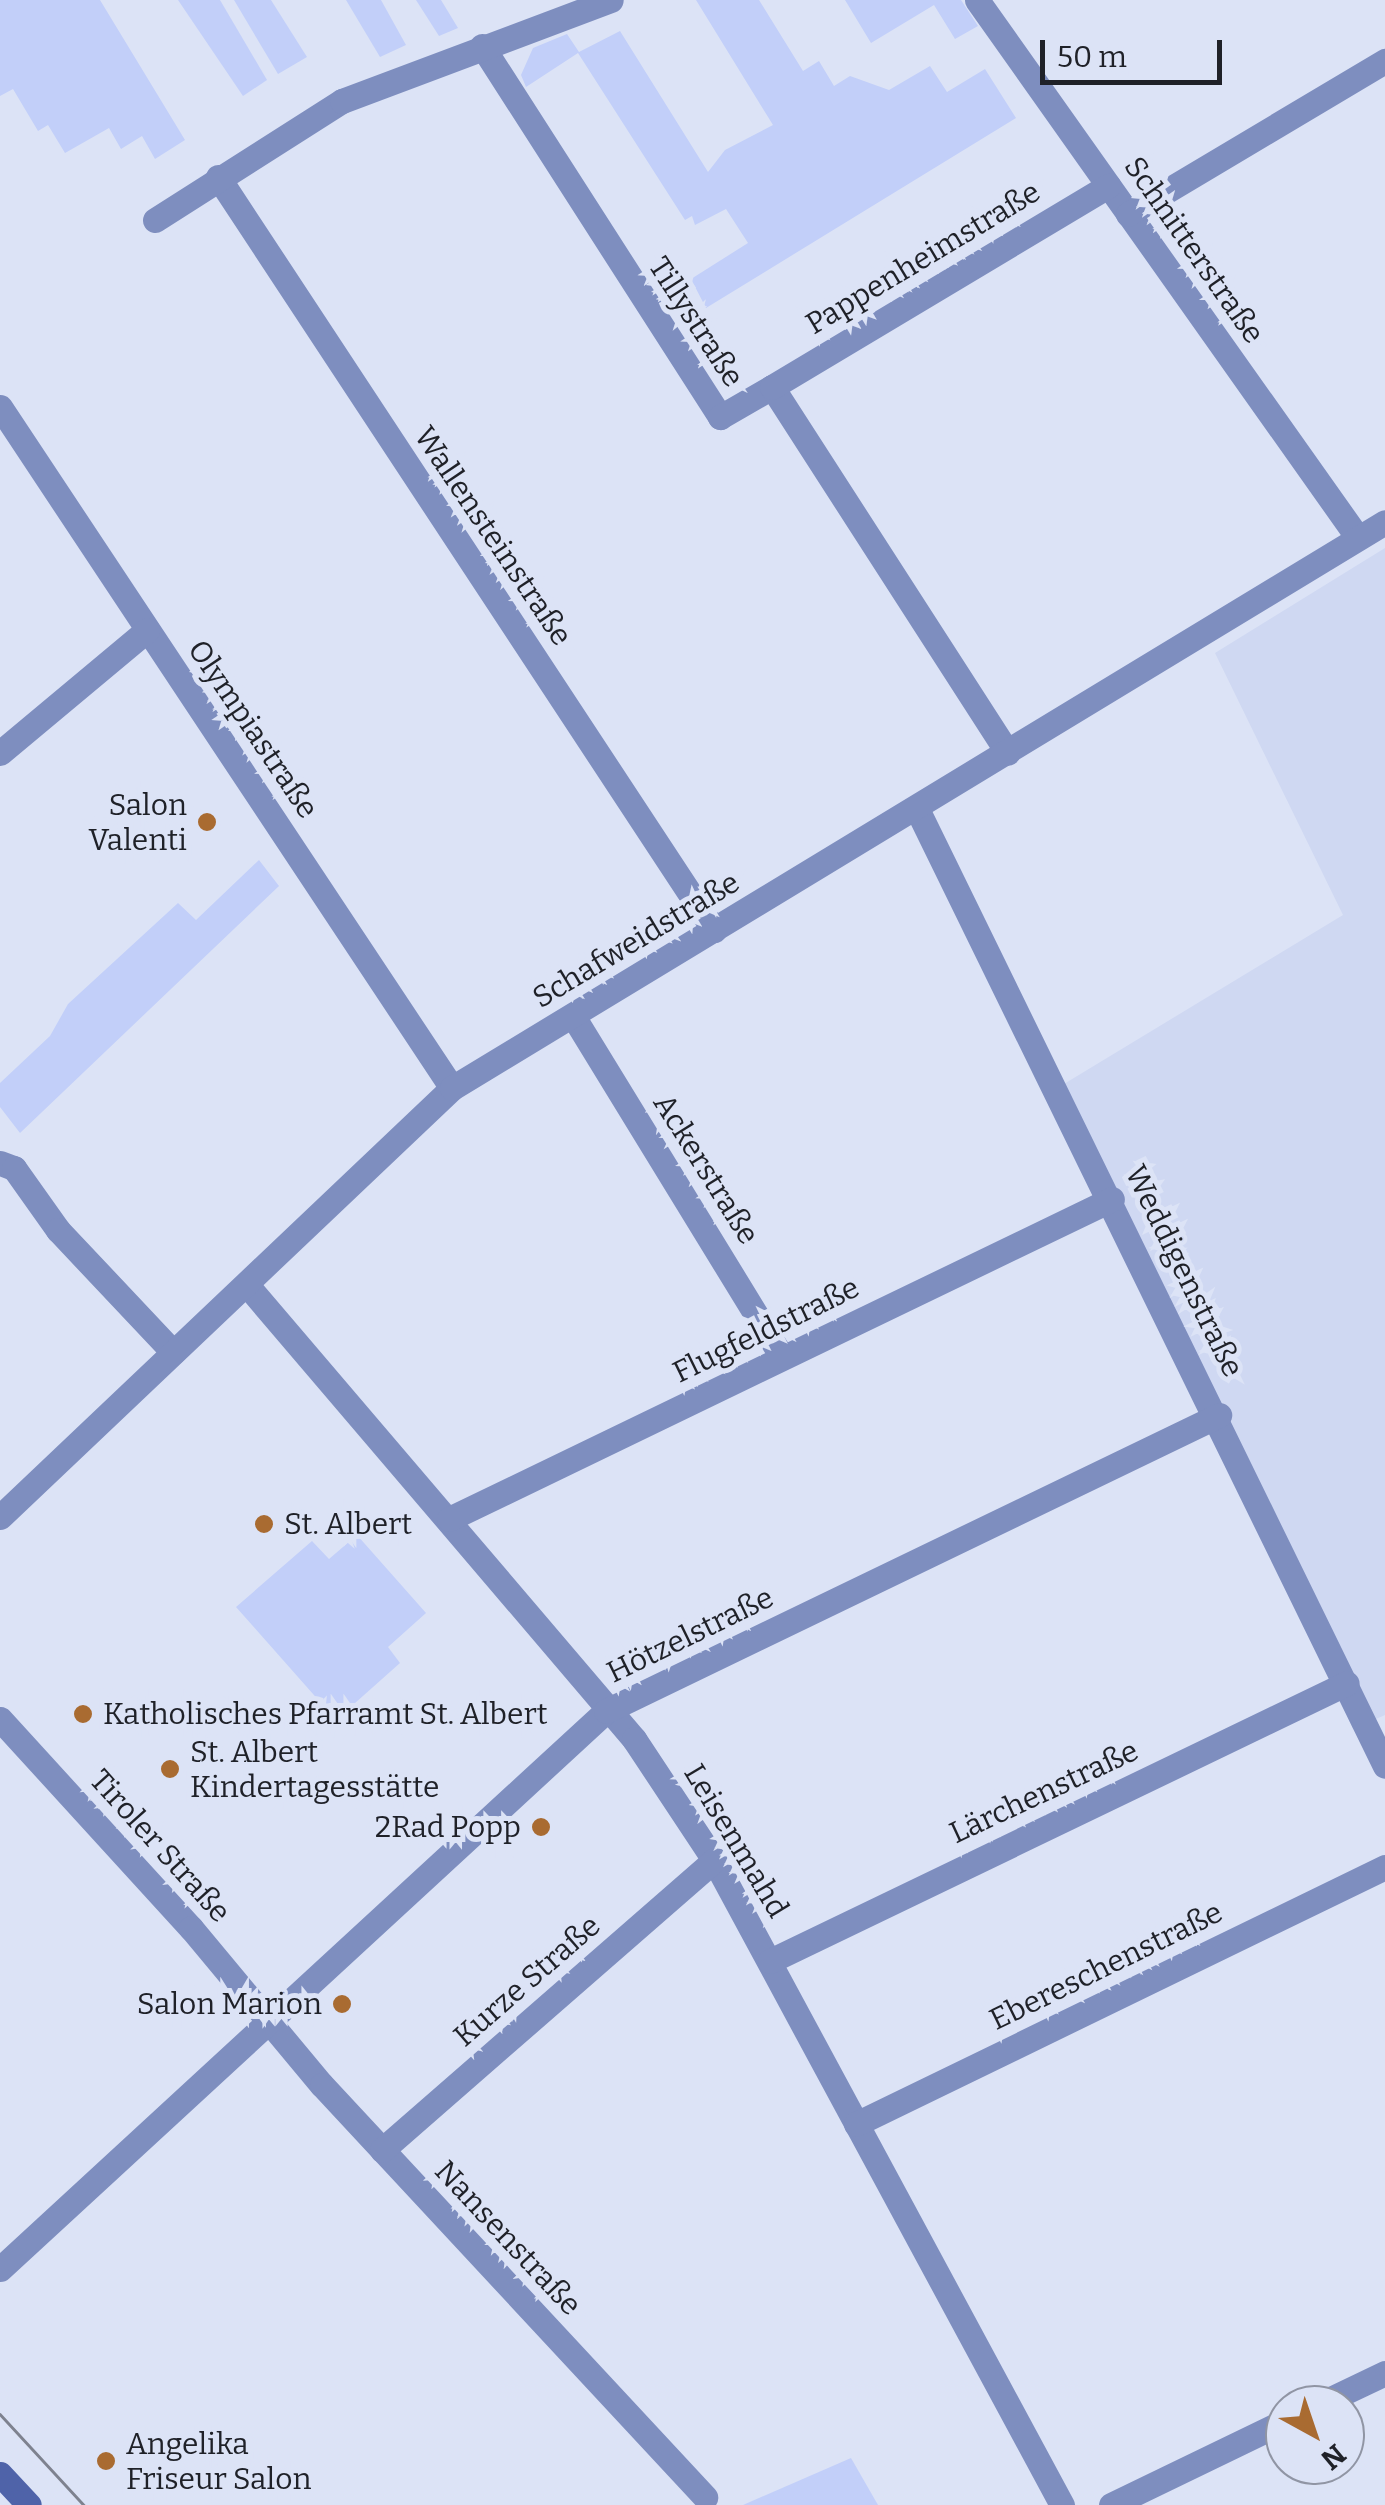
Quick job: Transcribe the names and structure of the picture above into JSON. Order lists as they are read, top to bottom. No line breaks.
{"streets":{"street":["Schnitterstraße","Pappenheimstraße","Tillystraße","Wallensteinstraße","Olympiastraße","Schafweidstraße","Ackerstraße","Weddigenstraße","Flugfeldstraße","Hötzelstraße","Lärchenstraße","Leisenmahd","Tiroler Straße","Ebereschenstraße","Kurze Straße","Nansenstraße"]},"crossings":[["Schnitterstraße","Pappenheimstraße"],["Schnitterstraße","Schafweidstraße"],["Pappenheimstraße","Tillystraße"],["Tillystraße","Schafweidstraße"],["Wallensteinstraße","Schafweidstraße"],["Olympiastraße","Schafweidstraße"],["Schafweidstraße","Ackerstraße"],["Schafweidstraße","Weddigenstraße"],["Schafweidstraße","Leisenmahd"],["Ackerstraße","Flugfeldstraße"],["Weddigenstraße","Flugfeldstraße"],["Weddigenstraße","Hötzelstraße"],["Weddigenstraße","Lärchenstraße"],["Flugfeldstraße","Leisenmahd"],["Hötzelstraße","Leisenmahd"],["Hötzelstraße","Tiroler Straße"],["Hötzelstraße","Nansenstraße"],["Lärchenstraße","Leisenmahd"],["Leisenmahd","Ebereschenstraße"],["Leisenmahd","Kurze Straße"],["Tiroler Straße","Nansenstraße"],["Kurze Straße","Nansenstraße"]],"places":["Salon Valenti","St. Albert","Katholisches Pfarramt St. Albert","St. Albert Kindertagesstätte","2Rad Popp","Salon Marion","Angelika Friseur Salon"],"scale_bar":"50 m","north":"bottom right"}
